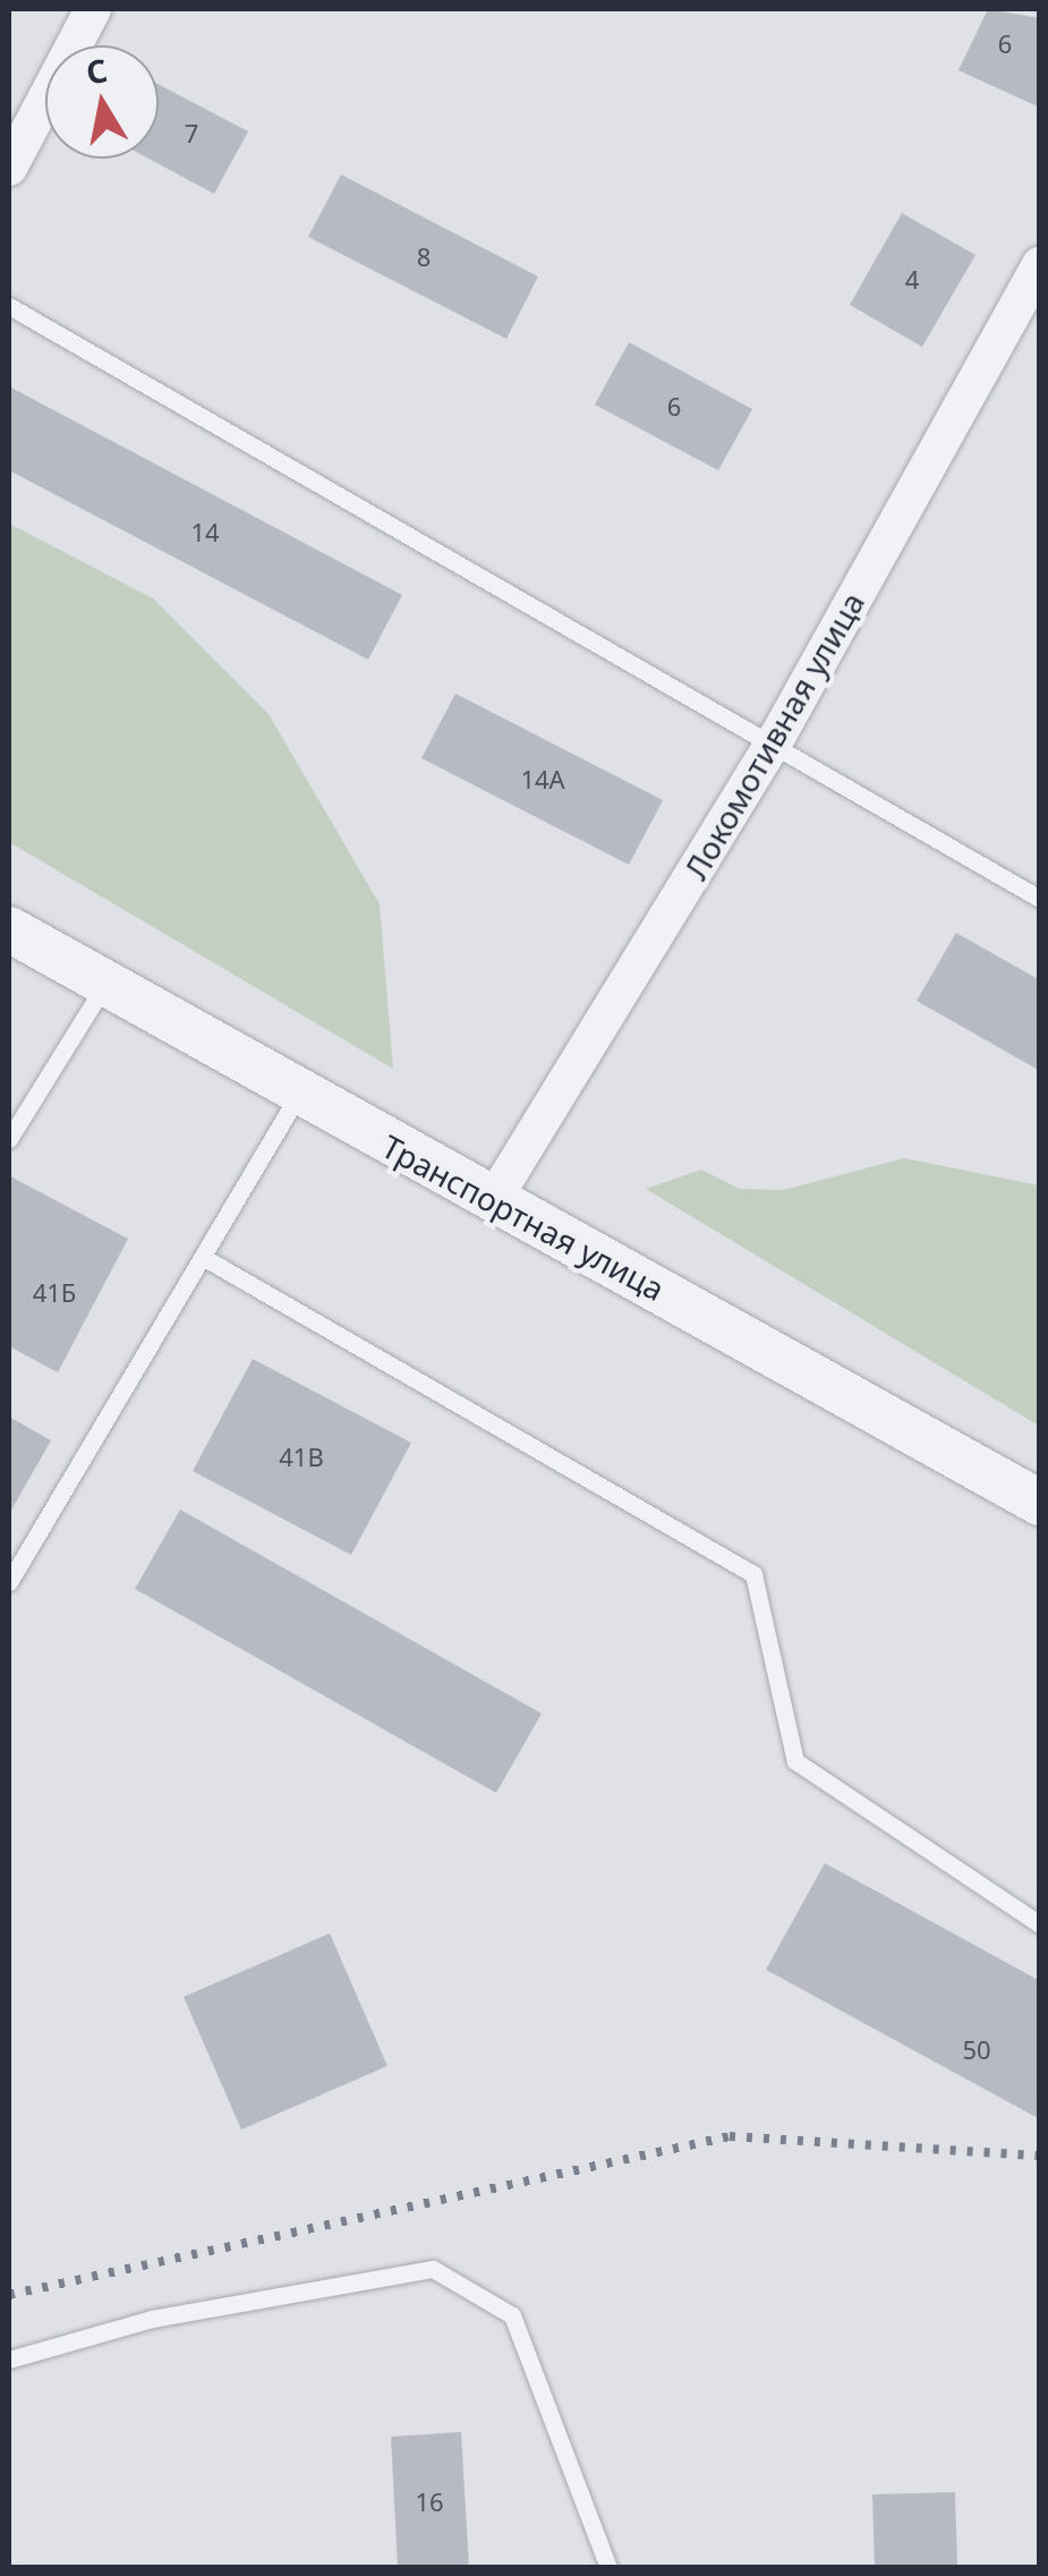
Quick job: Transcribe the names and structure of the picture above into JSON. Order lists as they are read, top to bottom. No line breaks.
{"streets":{"street":["Локомотивная улица","Транспортная улица"]},"crossings":[["Локомотивная улица","Транспортная улица"]],"house_numbers":["6","7","8","4","6","14","14А","41Б","41В","50","16"],"north":"top"}
